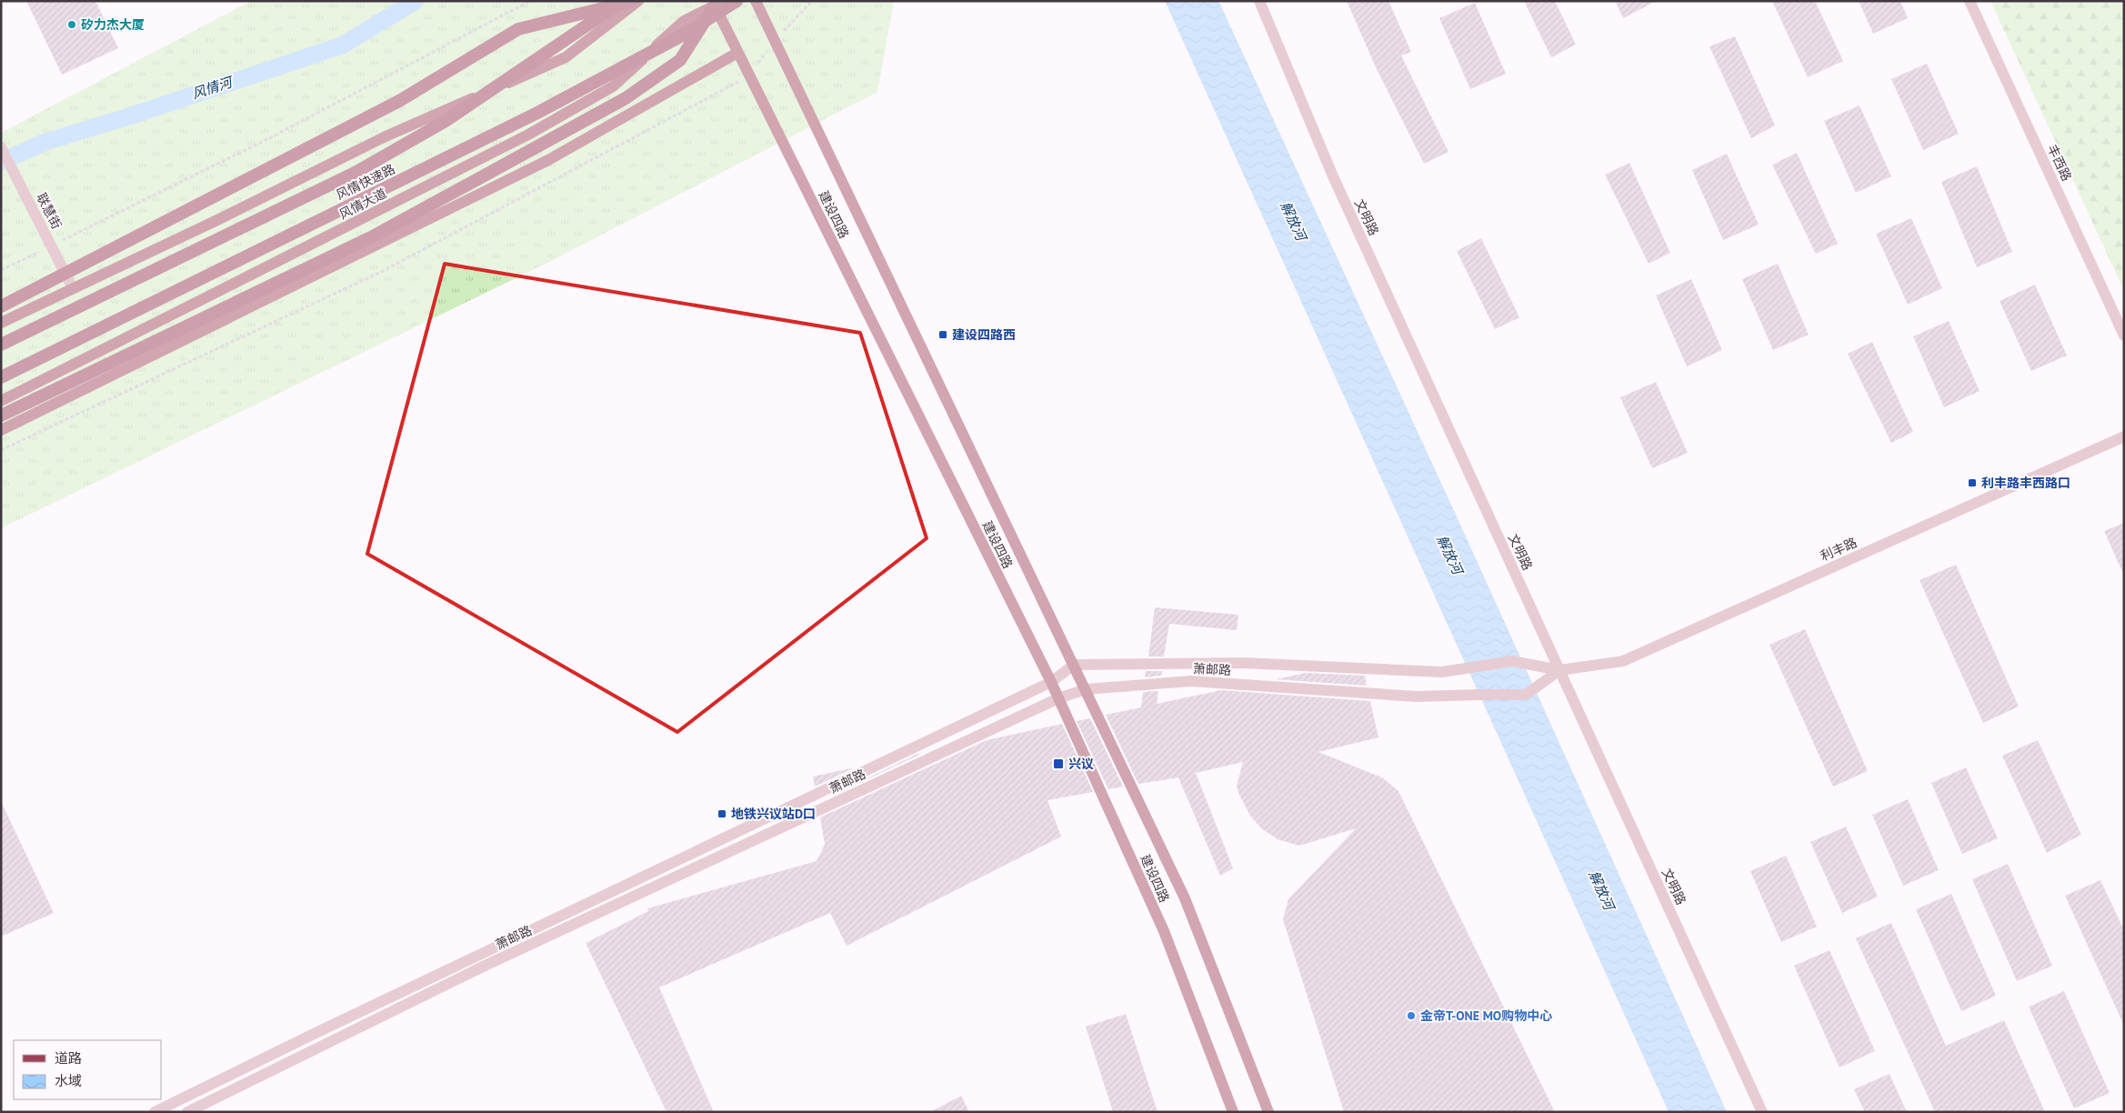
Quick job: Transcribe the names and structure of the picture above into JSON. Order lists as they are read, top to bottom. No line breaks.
{"streets":{"highway":["风情快速路"],"main road":["风情大道","建设四路"],"street":["丰西路","联慧街","文明路","利丰路","萧邮路"]},"crossings":[["风情大道","建设四路"],["建设四路","萧邮路"],["文明路","利丰路"],["文明路","萧邮路"],["利丰路","萧邮路"]],"water":["风情河","解放河"],"places":{"other":["矽力杰大厦","金帝T-ONE MO购物中心"],"transit":["建设四路西","利丰路丰西路口","兴议","地铁兴议站D口"]},"legend":["道路","水域"]}
